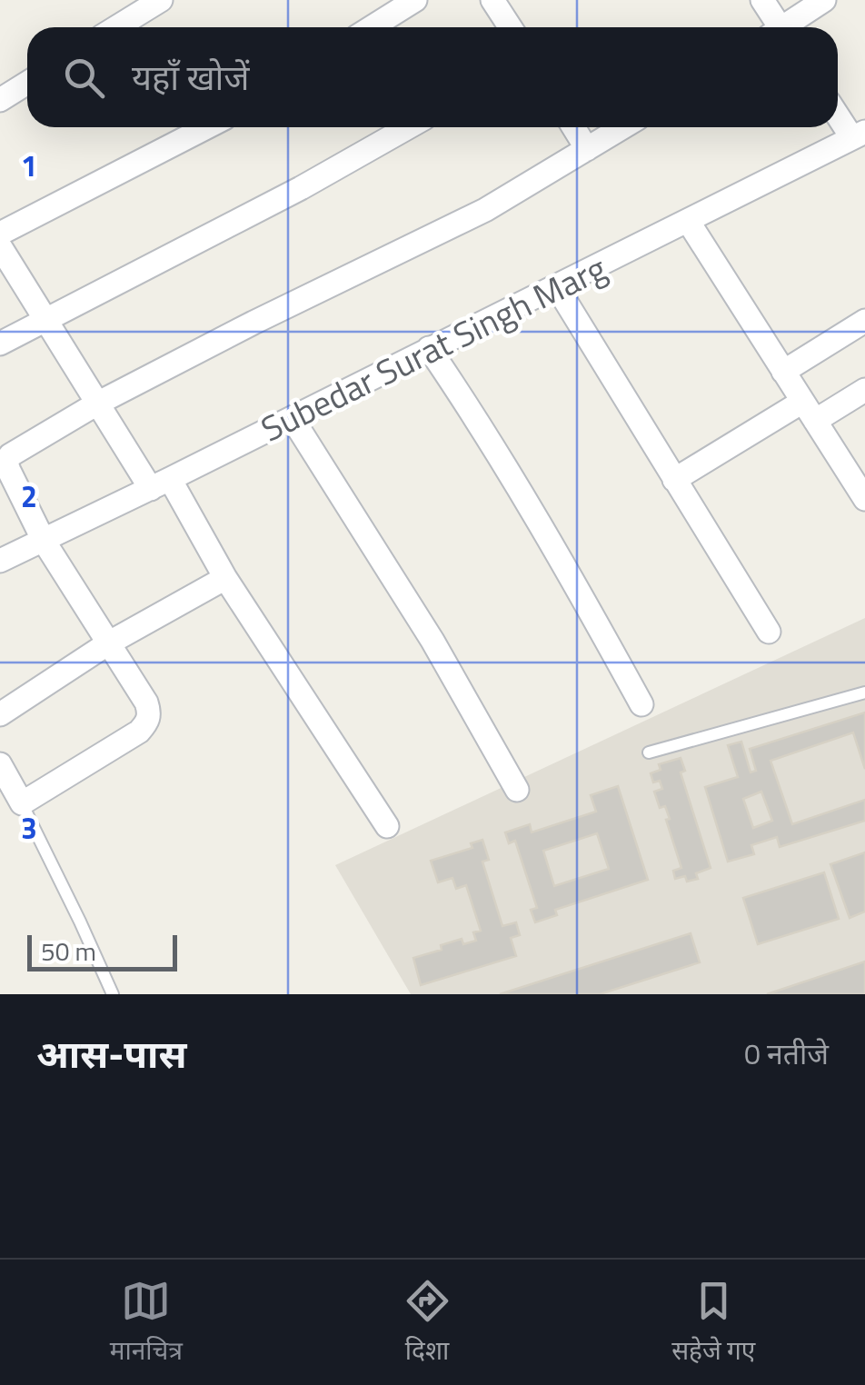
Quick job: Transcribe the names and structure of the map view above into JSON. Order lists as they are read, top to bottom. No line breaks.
{"streets":{"street":["Subedar Surat Singh Marg"]},"scale_bar":"50 m","page":{"search":"यहाँ खोजें","scale":"50 m","heading":["आस-पास","0 नतीजे"],"nav":["मानचित्र","दिशा","सहेजे गए"]},"grid":{"rows":["1","2","3"]}}
